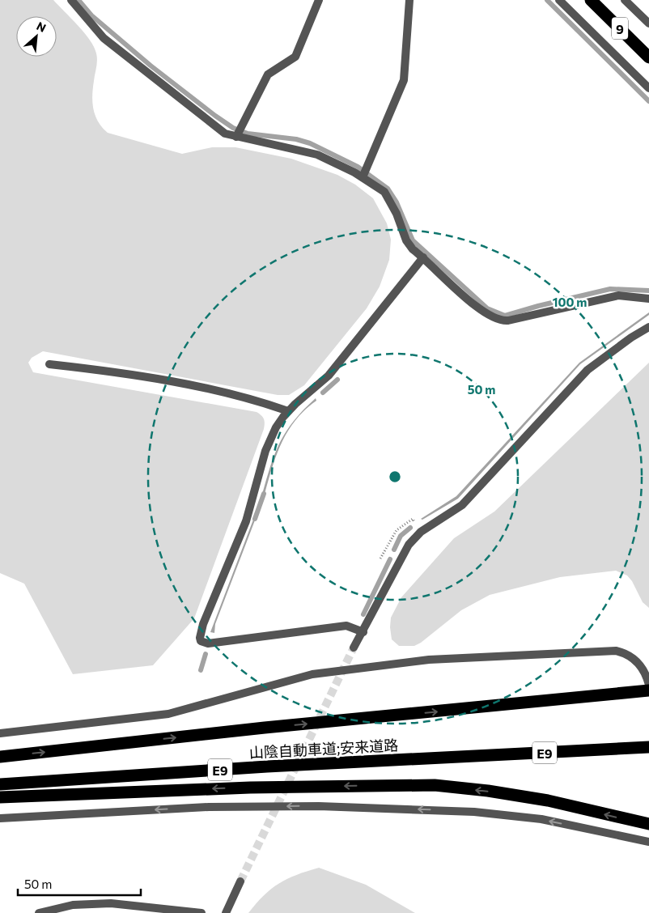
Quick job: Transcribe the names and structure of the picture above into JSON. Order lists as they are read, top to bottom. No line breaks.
{"streets":{"highway":["9","山陰自動車道;安来道路","E9"]},"scale_bar":"50 m","north":"top right","rings":["100 m","50 m"]}
